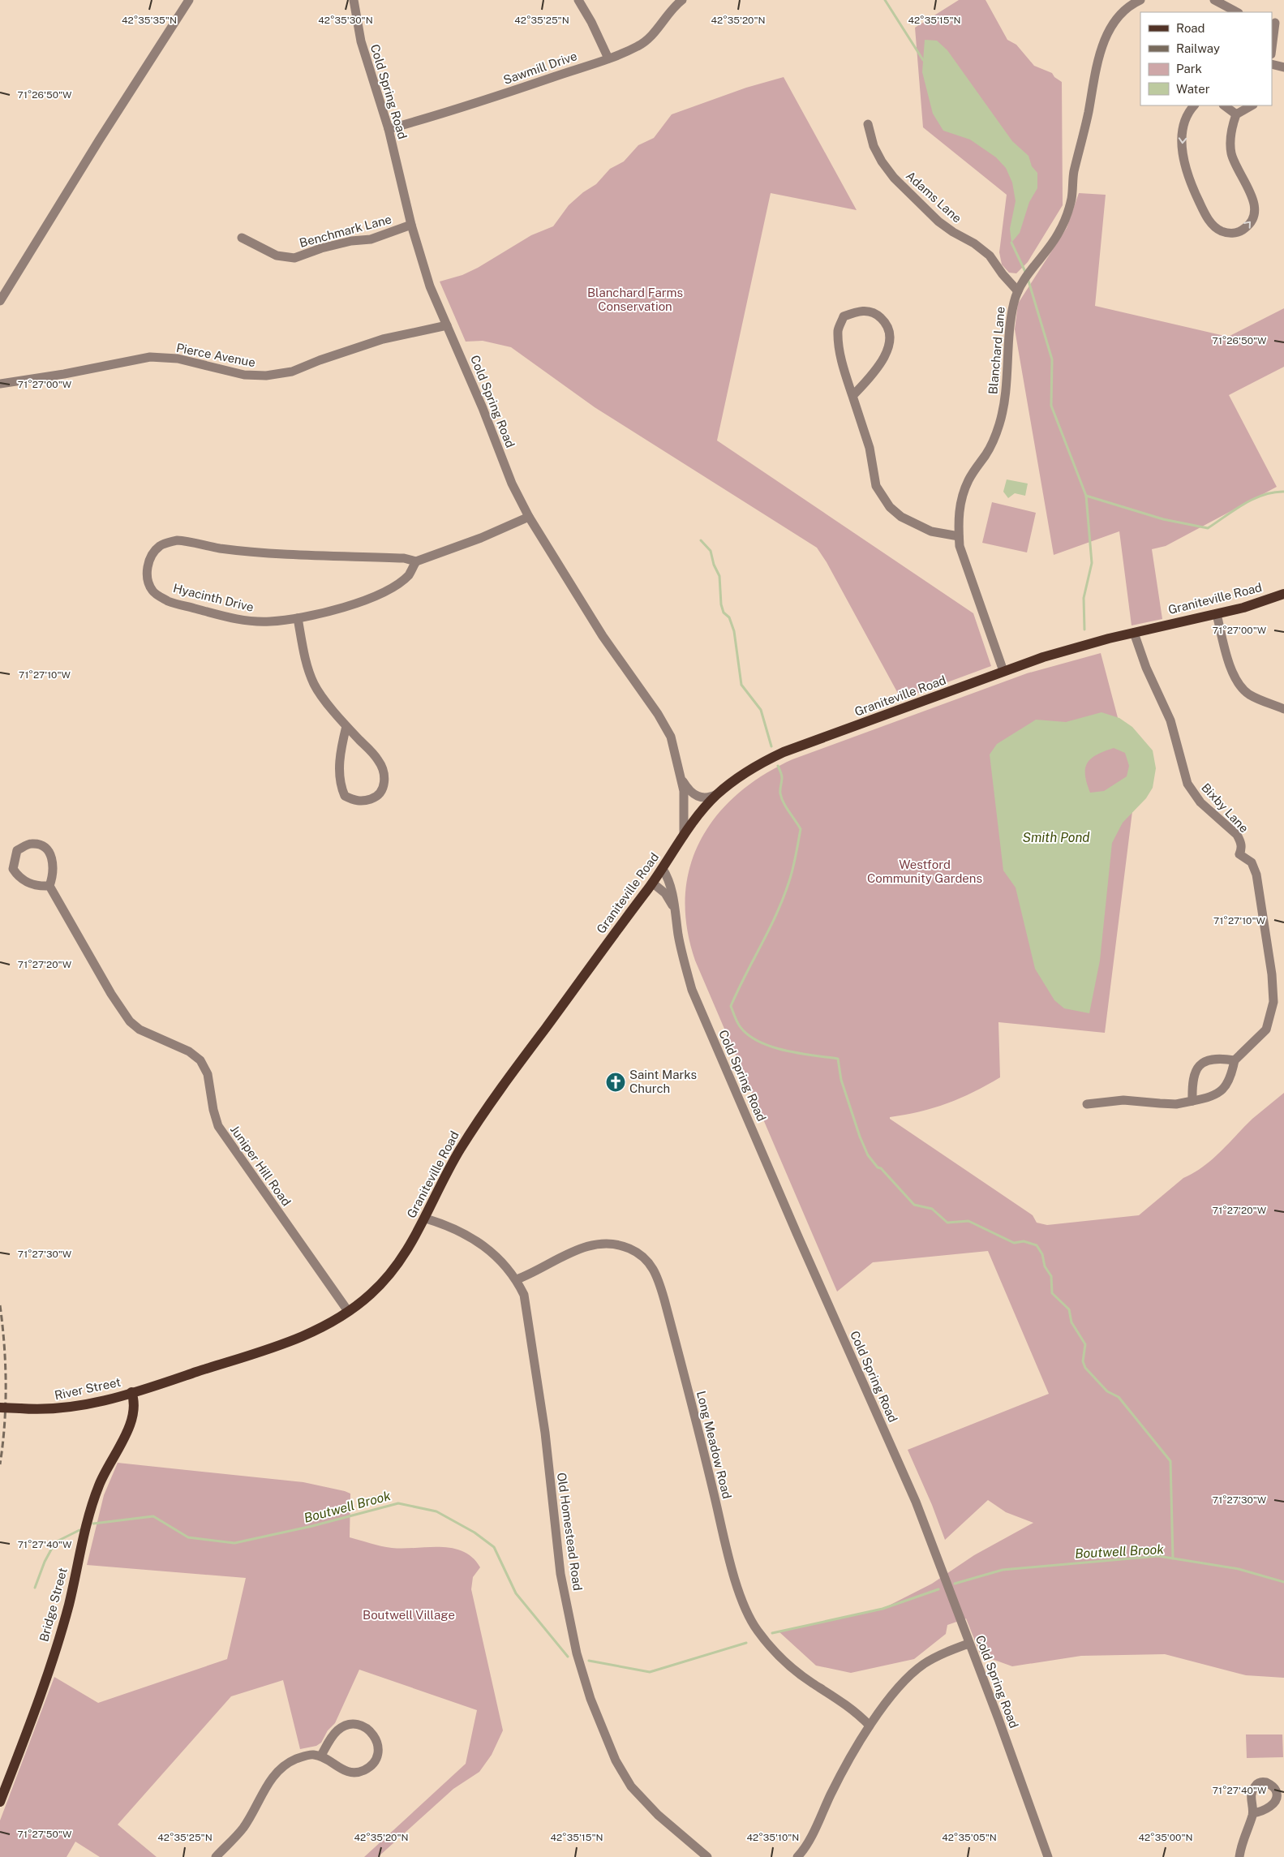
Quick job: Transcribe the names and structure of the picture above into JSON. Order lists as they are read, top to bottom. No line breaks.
{"streets":{"main road":["Graniteville Road","River Street","Bridge Street"],"street":["Sawmill Drive","Cold Spring Road","Adams Lane","Benchmark Lane","Blanchard Lane","Pierce Avenue","Hyacinth Drive","Bixby Lane","Juniper Hill Road","Long Meadow Road","Old Homestead Road"]},"crossings":[["Sawmill Drive","Cold Spring Road"],["Cold Spring Road","Benchmark Lane"],["Cold Spring Road","Pierce Avenue"],["Cold Spring Road","Graniteville Road"],["Adams Lane","Blanchard Lane"],["Blanchard Lane","Graniteville Road"],["Graniteville Road","Bixby Lane"],["Graniteville Road","Juniper Hill Road"],["Graniteville Road","River Street"],["Graniteville Road","Old Homestead Road"],["Graniteville Road","Bridge Street"],["River Street","Bridge Street"],["Long Meadow Road","Old Homestead Road"]],"water":["Smith Pond","Boutwell Brook"],"parks":["Blanchard Farms Conservation","Westford Community Gardens","Boutwell Village"],"places":{"church":["Saint Marks Church"]},"legend":["Road","Railway","Park","Water"],"coordinates":["42°35'35\"N","42°35'30\"N","42°35'25\"N","42°35'20\"N","42°35'15\"N","71°26'50\"W","71°27'00\"W","71°27'10\"W","71°27'20\"W","71°27'30\"W","71°27'40\"W","71°27'50\"W","42°35'10\"N","42°35'05\"N","42°35'00\"N"]}
